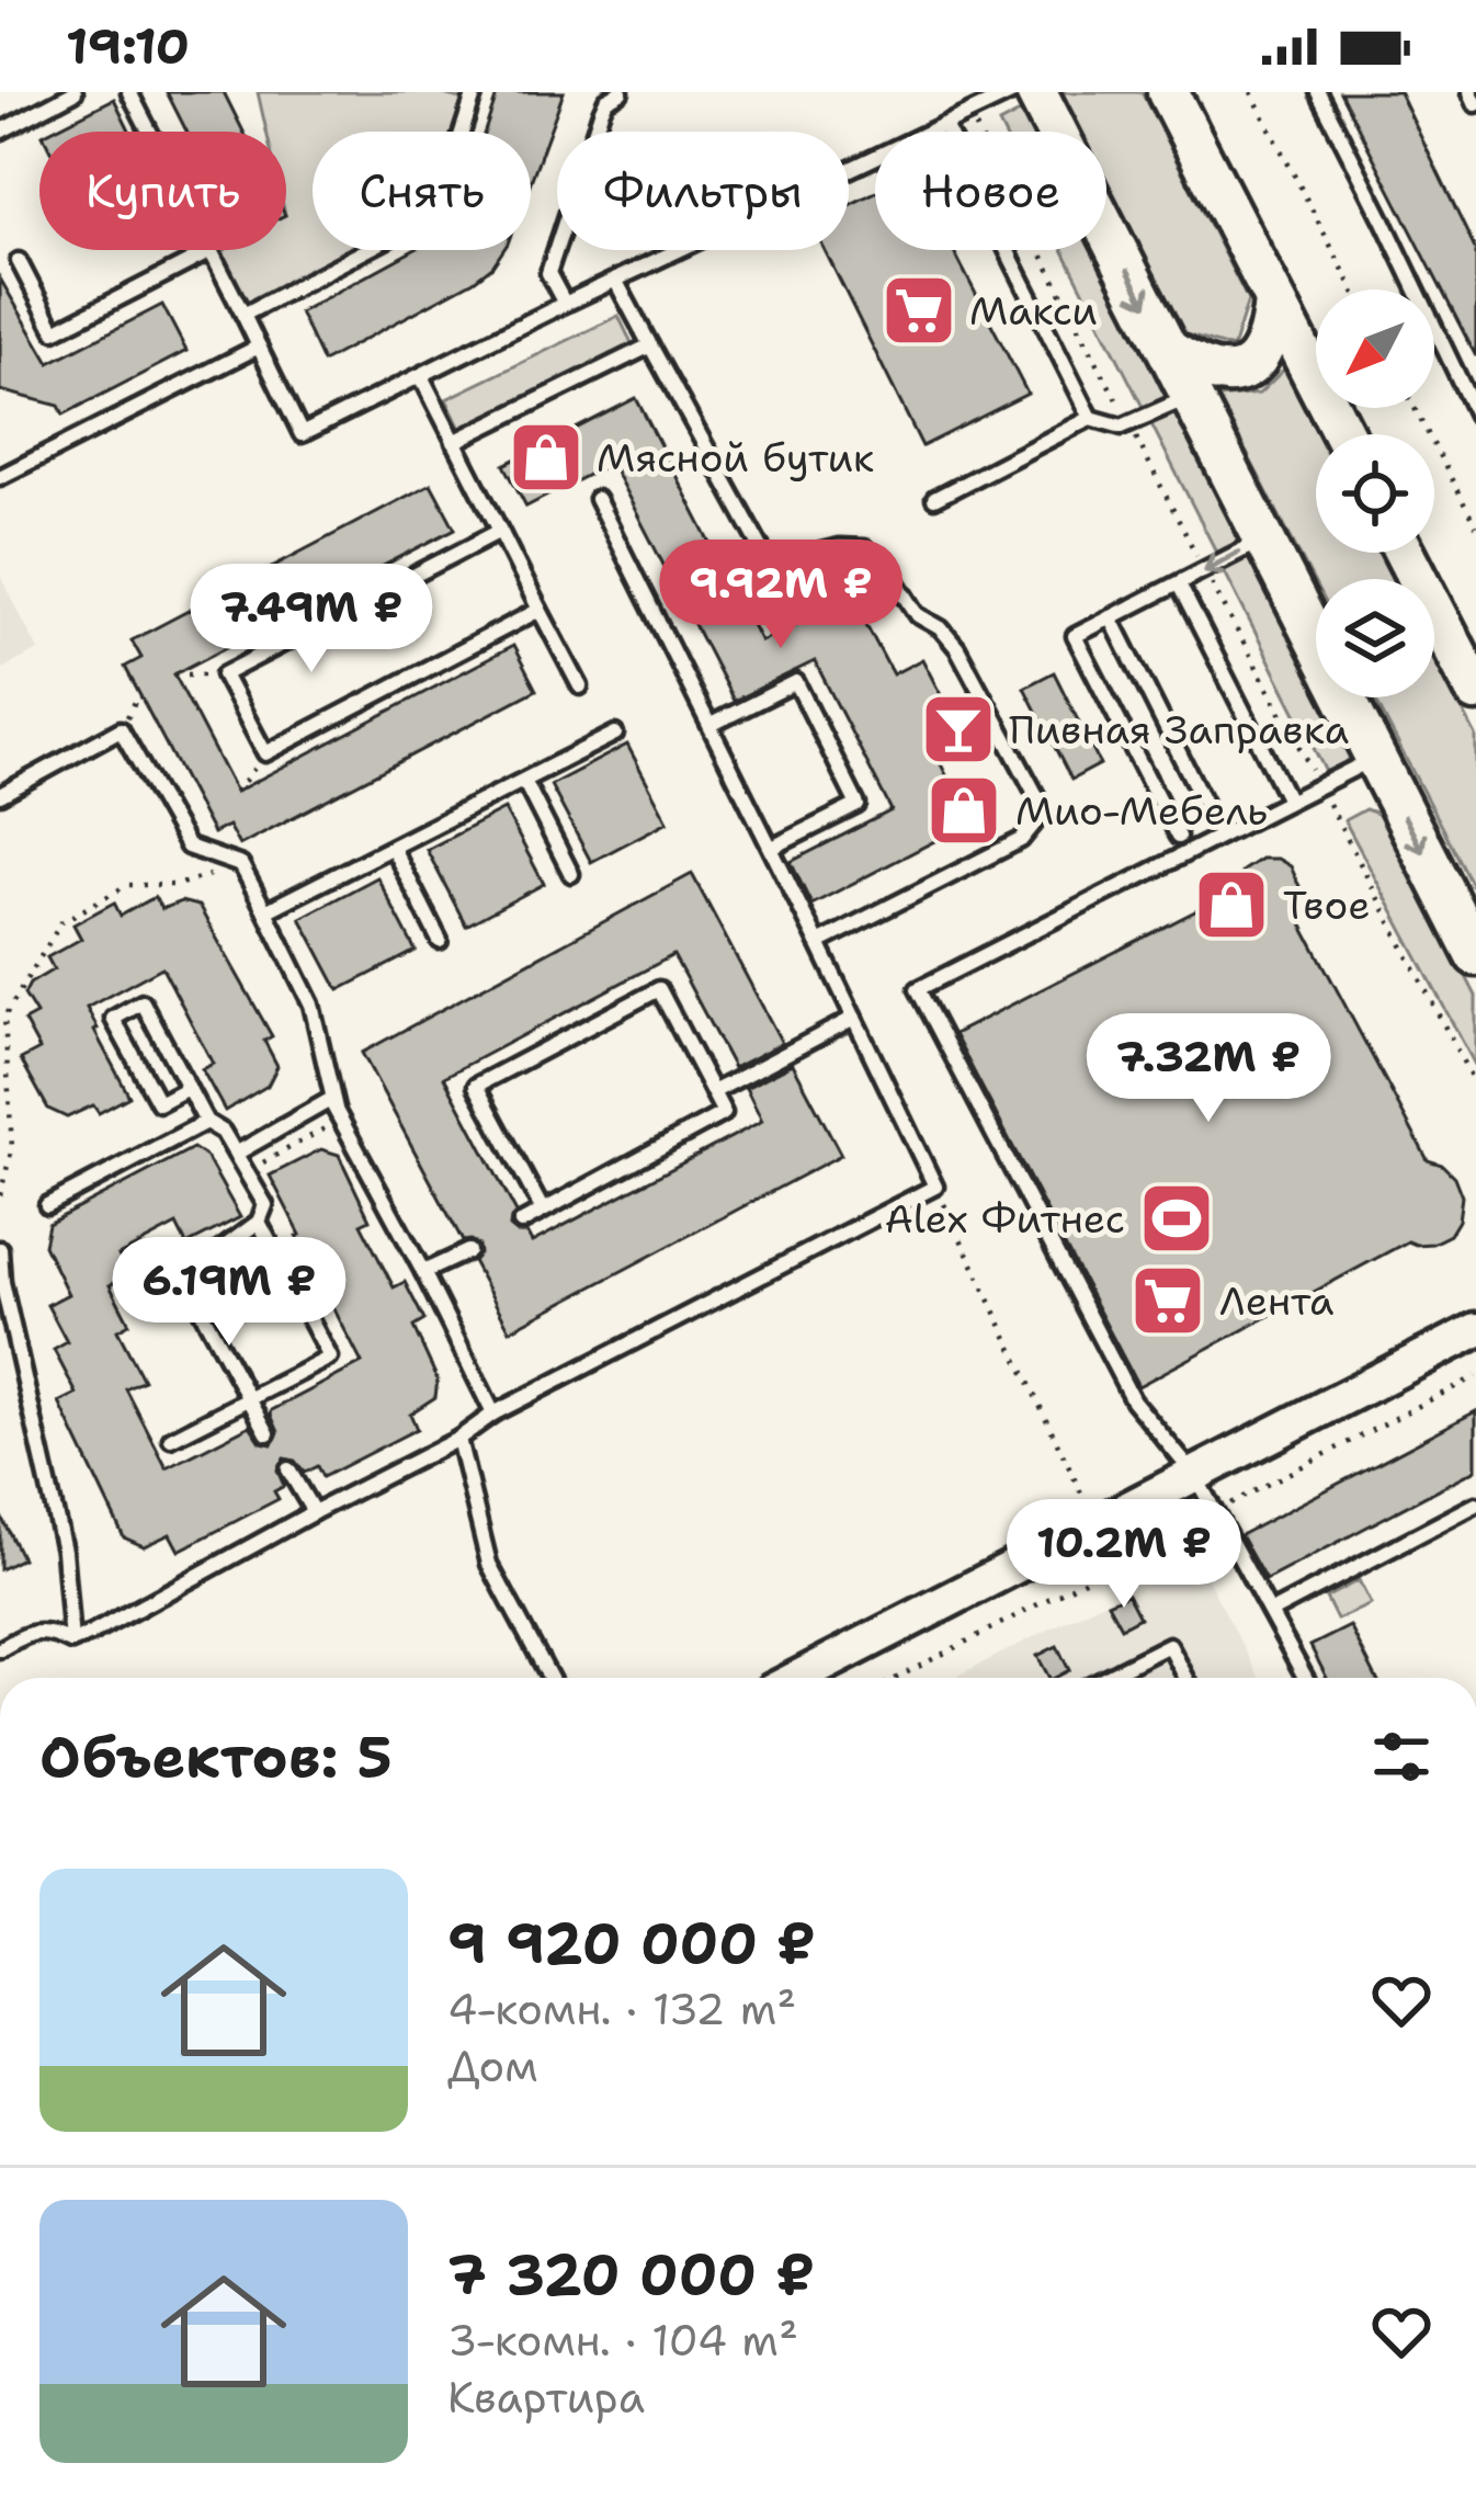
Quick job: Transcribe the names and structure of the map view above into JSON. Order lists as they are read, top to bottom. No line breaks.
{"places":{"supermarket":["Макси","Лента"],"shop":["Мясной бутик","Мио-Мебель","Твое"],"bar":["Пивная Заправка"],"sports":["Alex Фитнес"]},"north":"bottom left","page":{"status":"19:10","chip":["Купить","Снять","Фильтры","Новое"],"price":["9.92M ₽","7.49M ₽","7.32M ₽","6.19M ₽","10.2M ₽"],"heading":"Объектов: 5","list":[{"name":"9 920 000 ₽","note":"4-комн. · 132 m² · Дом"},{"name":"7 320 000 ₽","note":"3-комн. · 104 m² · Квартира"}]}}
